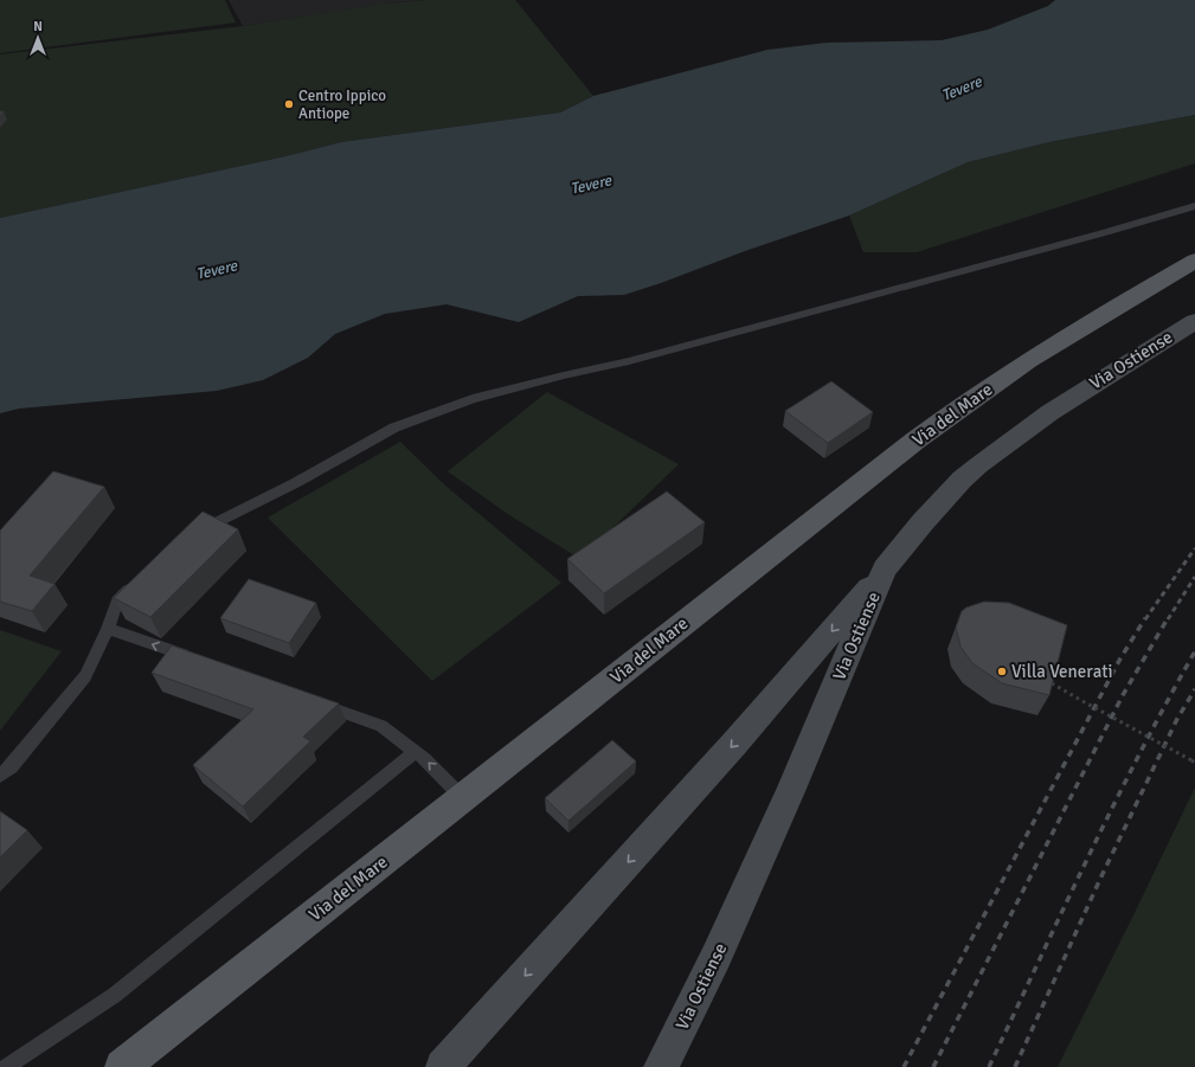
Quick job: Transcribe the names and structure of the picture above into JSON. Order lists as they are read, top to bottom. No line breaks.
{"streets":{"main road":["Via Ostiense","Via del Mare"]},"water":["Tevere"],"places":["Centro Ippico Antiope","Villa Venerati"],"north":"top"}
